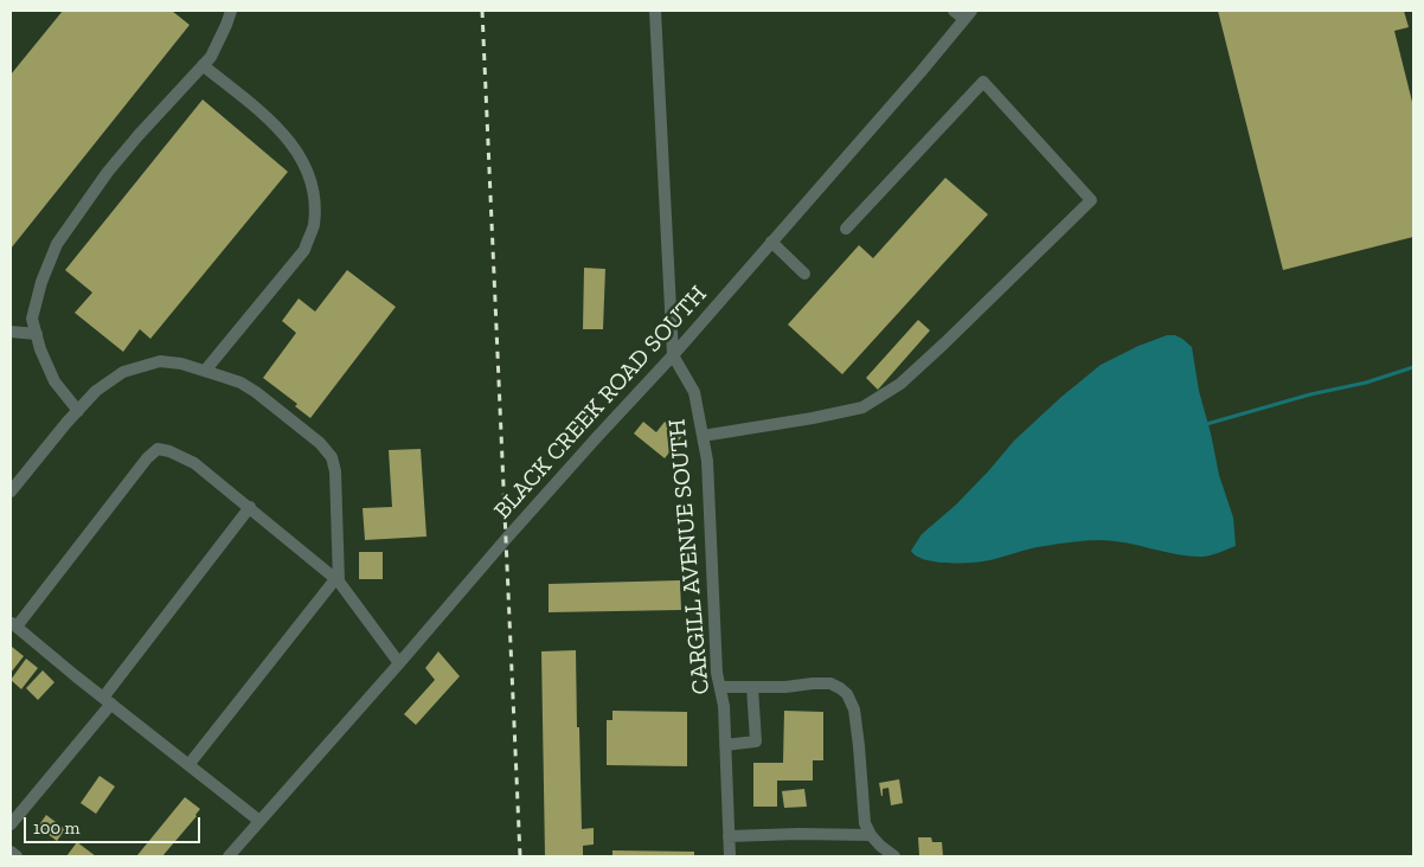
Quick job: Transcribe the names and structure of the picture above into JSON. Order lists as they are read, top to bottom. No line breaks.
{"streets":{"street":["BLACK CREEK ROAD SOUTH","CARGILL AVENUE SOUTH"]},"crossings":[["BLACK CREEK ROAD SOUTH","CARGILL AVENUE SOUTH"]],"scale_bar":"100 m"}
